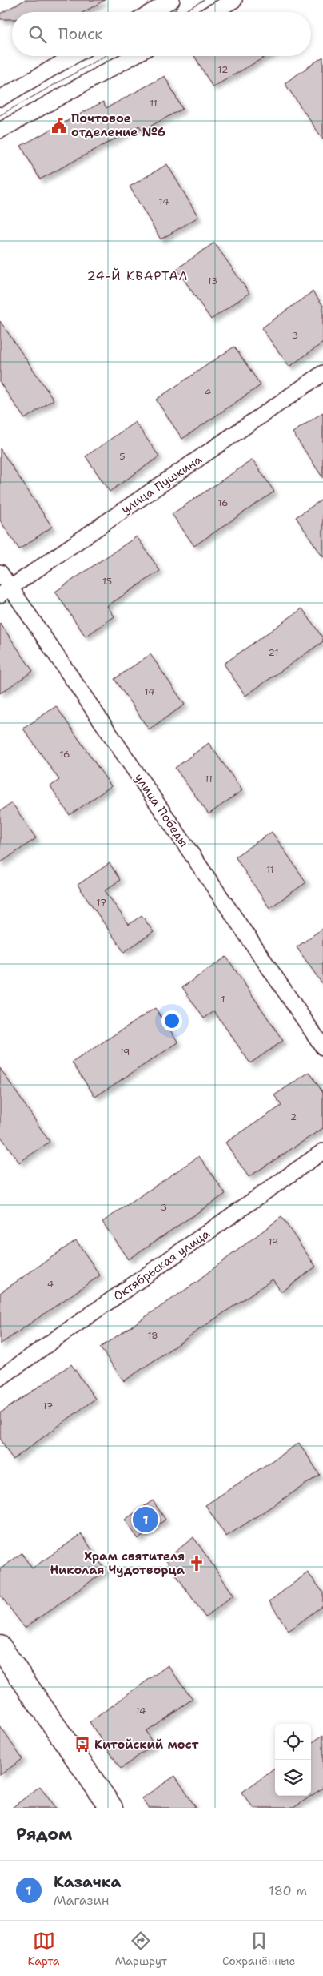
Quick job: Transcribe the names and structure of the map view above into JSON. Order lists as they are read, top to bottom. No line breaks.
{"streets":{"street":["улица Пушкина","улица Победы","Октябрьская улица"]},"crossings":[["улица Пушкина","улица Победы"]],"districts":["24-Й КВАРТАЛ"],"places":{"public building":["Почтовое отделение №6"],"church":["Храм святителя Николая Чудотворца"],"bus stop":["Китойский мост"]},"house_numbers":["12","11","14","13","3","4","5","16","15","21","14","16","11","11","17","1","19","2","3","19","4","18","17","14"],"page":{"search":"Поиск","pins":"1","heading":"Рядом","list":[{"mark":"1","name":"Казачка","note":"Магазин","value":"180 m"}],"nav":["Карта","Маршрут","Сохранённые"]}}
